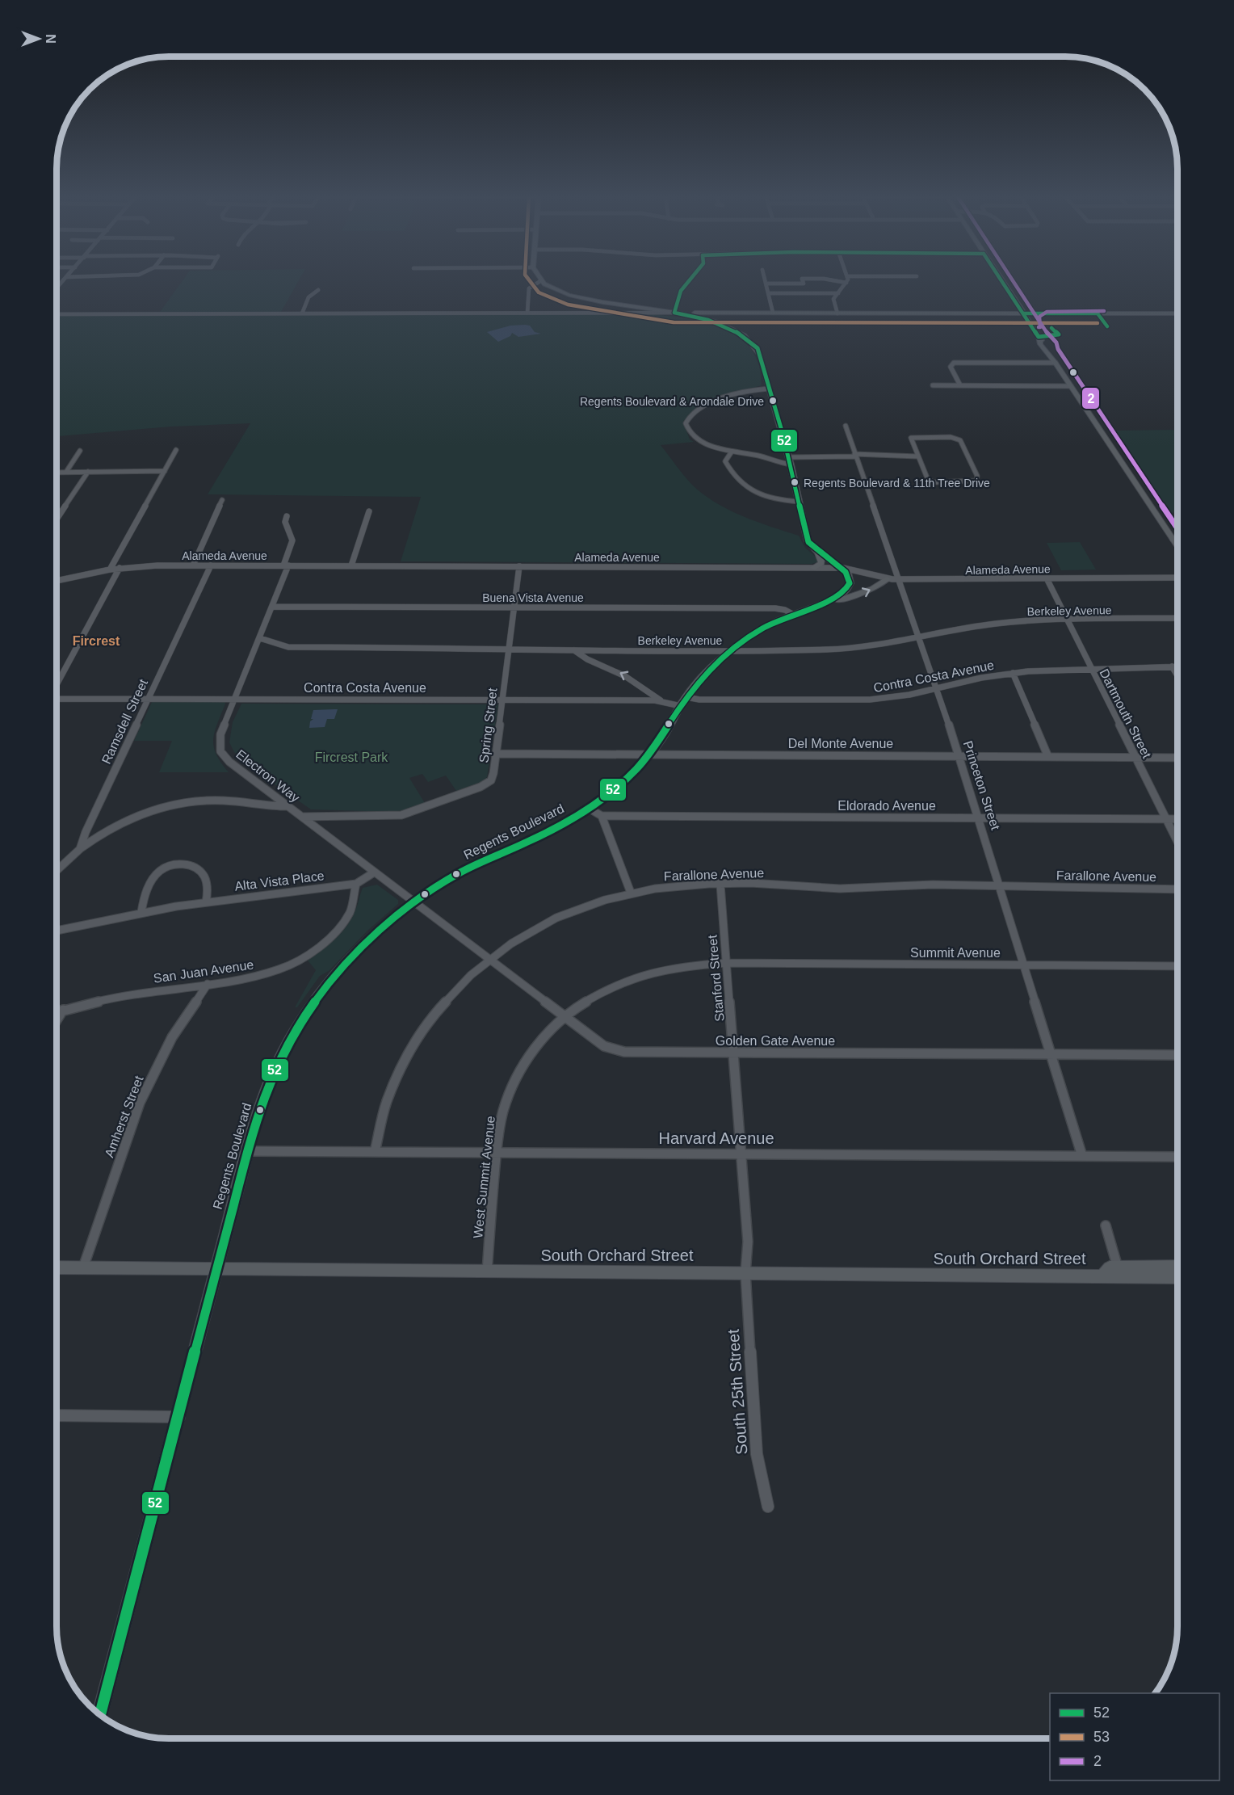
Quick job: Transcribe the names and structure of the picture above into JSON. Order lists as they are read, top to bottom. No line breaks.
{"streets":{"main road":["Regents Boulevard","South Orchard Street"],"street":["Alameda Avenue","Buena Vista Avenue","Berkeley Avenue","Contra Costa Avenue","Dartmouth Street","Ramsdell Street","Spring Street","Del Monte Avenue","Electron Way","Princeton Street","Eldorado Avenue","Farallone Avenue","Alta Vista Place","Summit Avenue","San Juan Avenue","Stanford Street","Golden Gate Avenue","Amherst Street","Harvard Avenue","West Summit Avenue","South 25th Street"]},"crossings":[["Alameda Avenue","Dartmouth Street"],["Alameda Avenue","Ramsdell Street"],["Alameda Avenue","Spring Street"],["Alameda Avenue","Electron Way"],["Alameda Avenue","Princeton Street"],["Alameda Avenue","Regents Boulevard"],["Buena Vista Avenue","Spring Street"],["Buena Vista Avenue","Electron Way"],["Buena Vista Avenue","Regents Boulevard"],["Berkeley Avenue","Dartmouth Street"],["Berkeley Avenue","Spring Street"],["Berkeley Avenue","Electron Way"],["Berkeley Avenue","Princeton Street"],["Berkeley Avenue","Regents Boulevard"],["Contra Costa Avenue","Dartmouth Street"],["Contra Costa Avenue","Ramsdell Street"],["Contra Costa Avenue","Spring Street"],["Contra Costa Avenue","Electron Way"],["Contra Costa Avenue","Princeton Street"],["Contra Costa Avenue","Regents Boulevard"],["Dartmouth Street","Del Monte Avenue"],["Dartmouth Street","Eldorado Avenue"],["Spring Street","Del Monte Avenue"],["Spring Street","Electron Way"],["Del Monte Avenue","Princeton Street"],["Del Monte Avenue","Regents Boulevard"],["Electron Way","Regents Boulevard"],["Electron Way","Golden Gate Avenue"],["Princeton Street","Eldorado Avenue"],["Princeton Street","Farallone Avenue"],["Princeton Street","Summit Avenue"],["Princeton Street","Golden Gate Avenue"],["Princeton Street","Harvard Avenue"],["Regents Boulevard","Golden Gate Avenue"],["Regents Boulevard","Harvard Avenue"],["Regents Boulevard","South Orchard Street"],["Farallone Avenue","Stanford Street"],["Farallone Avenue","Golden Gate Avenue"],["Farallone Avenue","Harvard Avenue"],["Alta Vista Place","San Juan Avenue"],["Summit Avenue","Stanford Street"],["Summit Avenue","West Summit Avenue"],["San Juan Avenue","Amherst Street"],["Stanford Street","Golden Gate Avenue"],["Stanford Street","Harvard Avenue"],["Stanford Street","West Summit Avenue"],["Stanford Street","South Orchard Street"],["Stanford Street","South 25th Street"],["Golden Gate Avenue","West Summit Avenue"],["Amherst Street","South Orchard Street"],["Harvard Avenue","West Summit Avenue"],["West Summit Avenue","South Orchard Street"],["South Orchard Street","South 25th Street"]],"districts":["Fircrest"],"parks":["Fircrest Park"],"places":["Regents Boulevard & Arondale Drive","Regents Boulevard & 11th Tree Drive"],"lines":["transit line 52","transit line 53","transit line 2"],"legend":["52","53","2"],"north":"right"}
